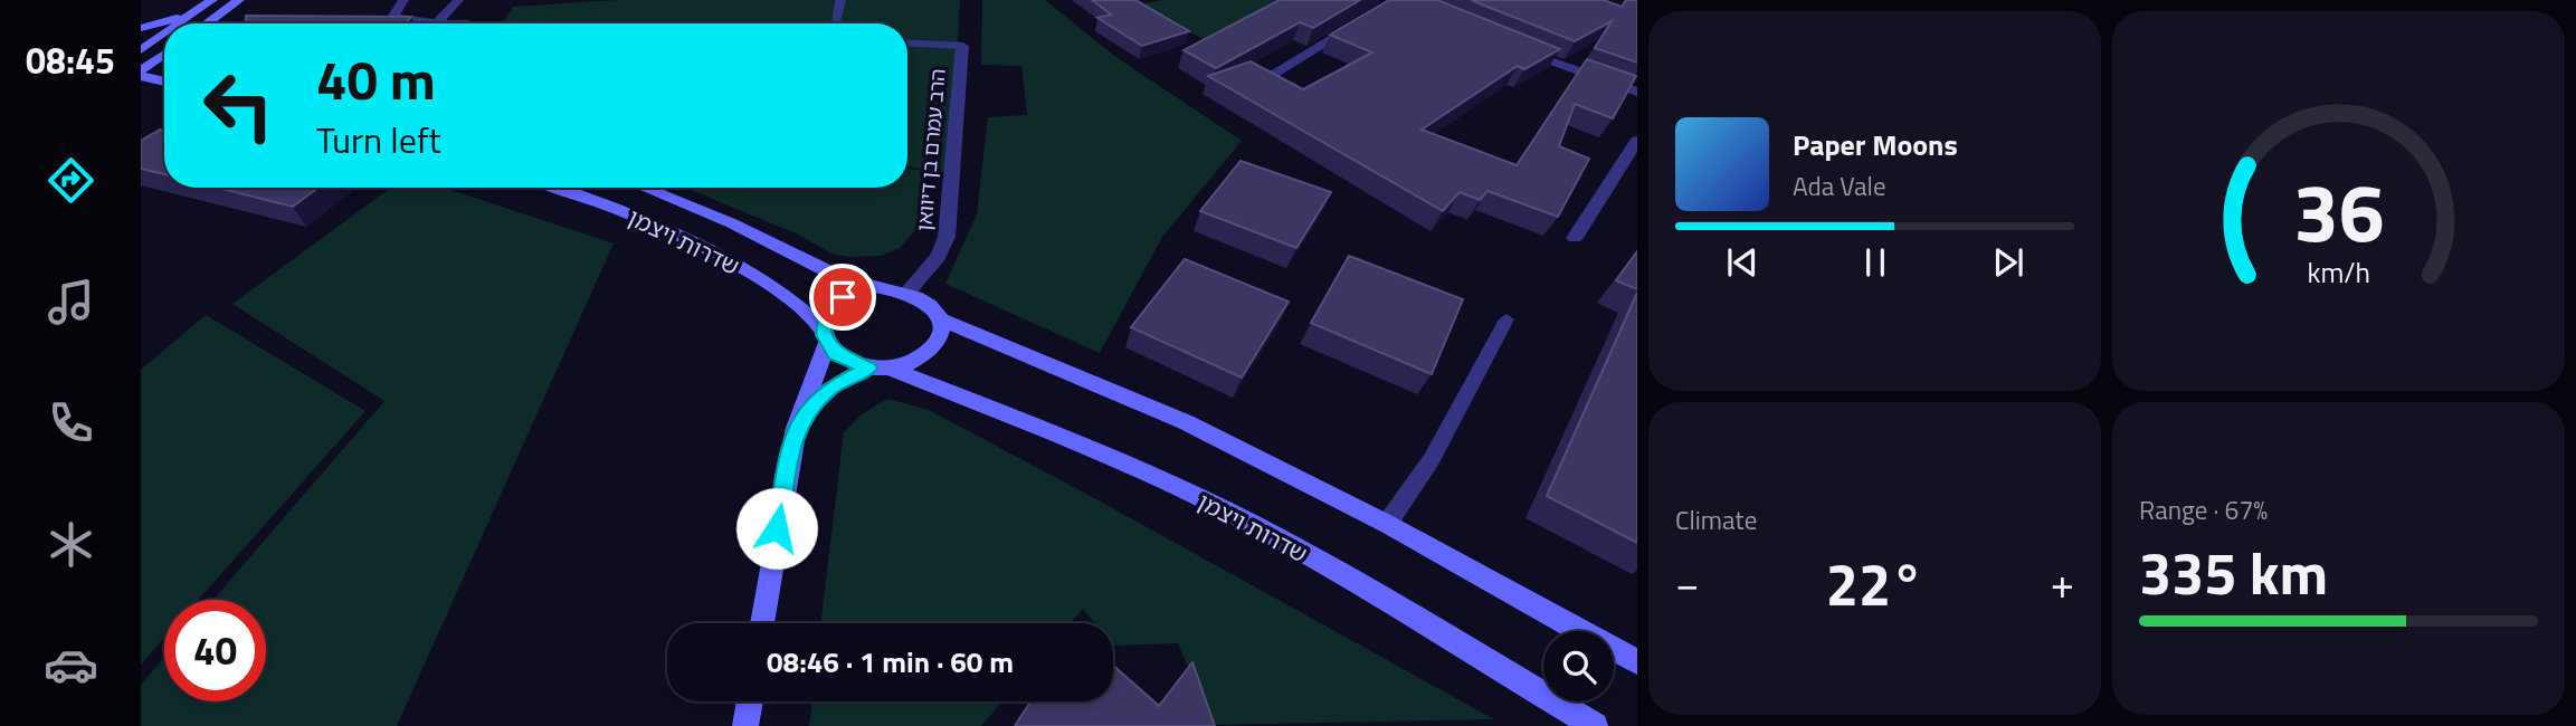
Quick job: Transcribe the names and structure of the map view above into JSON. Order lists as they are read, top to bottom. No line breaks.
{"streets":{"main road":["שדרות ויצמן"],"street":["הרב עמרם בן דיוואן"]},"crossings":[["הרב עמרם בן דיוואן","שדרות ויצמן"]],"page":{"tabs":"08:45","turn":["40 m","Turn left"],"song":["Paper Moons","Ada Vale"],"tile":["Climate",["Range · 67%","335 km"]],"heat":["−","22°","+"],"limit":"40","trip":"08:46 · 1 min · 60 m","gauge":["36","km/h"]}}
